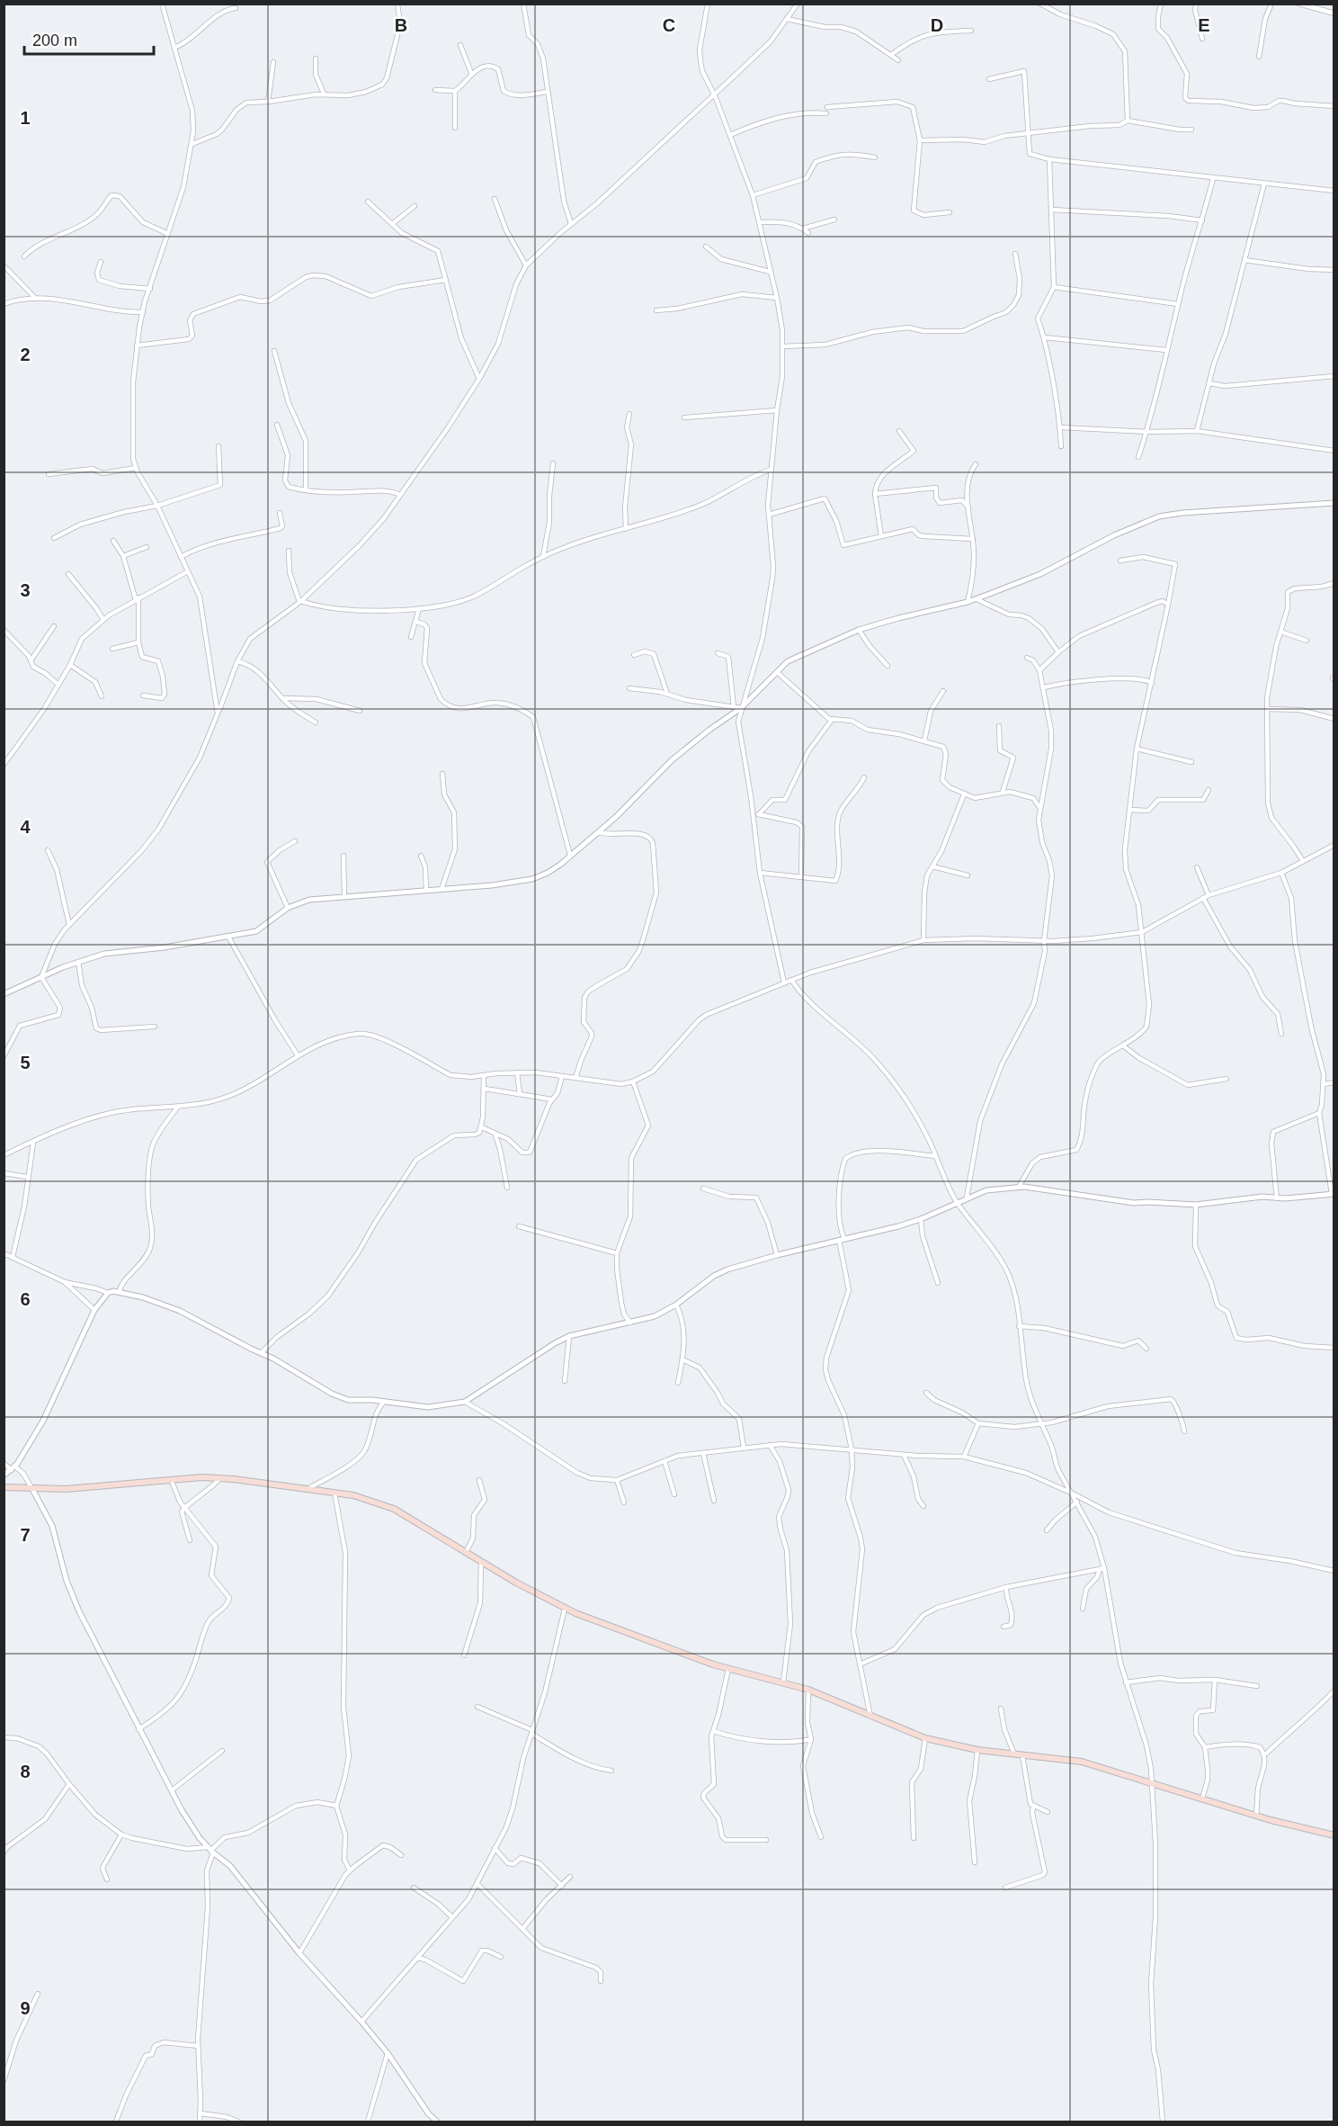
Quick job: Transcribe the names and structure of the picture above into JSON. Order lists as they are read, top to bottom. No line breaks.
{"scale_bar":"200 m","grid":{"columns":["B","C","D","E"],"rows":["1","2","3","4","5","6","7","8","9"]}}
